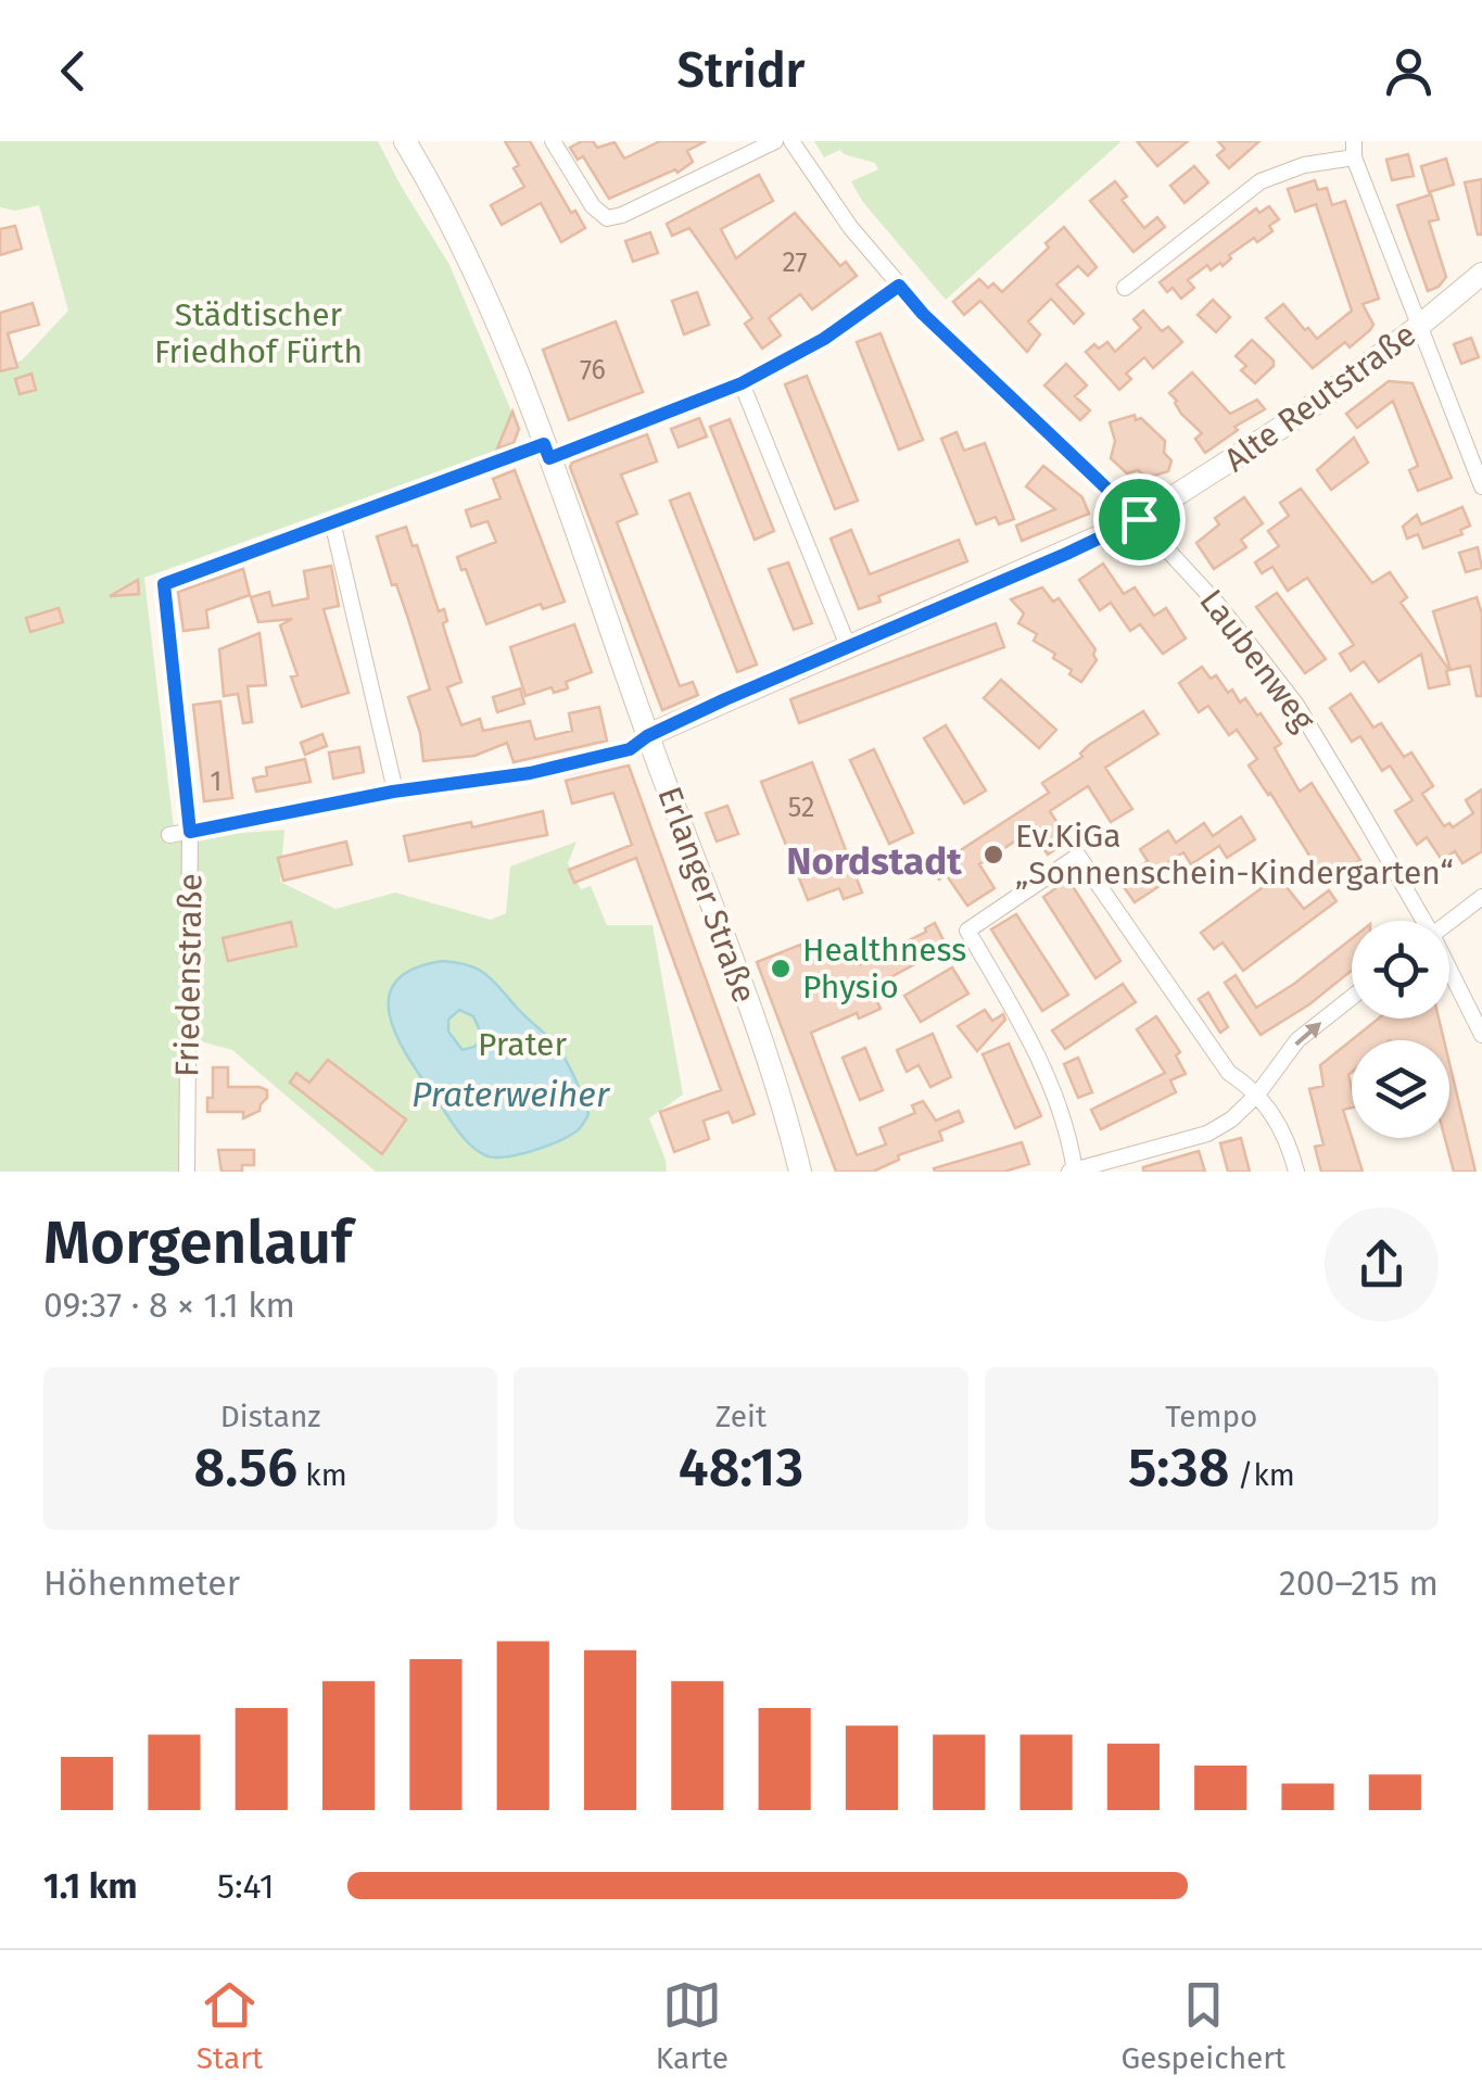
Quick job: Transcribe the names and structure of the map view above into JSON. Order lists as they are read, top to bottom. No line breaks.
{"streets":{"main road":["Alte Reutstraße","Erlanger Straße"],"street":["Laubenweg","Friedenstraße"]},"crossings":[["Alte Reutstraße","Laubenweg"],["Alte Reutstraße","Erlanger Straße"],["Alte Reutstraße","Friedenstraße"]],"districts":["Nordstadt"],"water":["Praterweiher"],"parks":["Städtischer Friedhof Fürth","Prater"],"places":["Ev.KiGa „Sonnenschein-Kindergarten“","Healthness Physio"],"house_numbers":["27","76","1","52"],"page":{"header":"Stridr","heading":["Morgenlauf","09:37 · 8 × 1.1 km"],"stats":[["Distanz","8.56 km"],["Zeit","48:13"],["Tempo","5:38 /km"]],"chart":["Höhenmeter","200–215 m"],"list":[{"name":"1.1 km","note":"5:41"}],"tabs":["Start","Karte","Gespeichert"]}}
